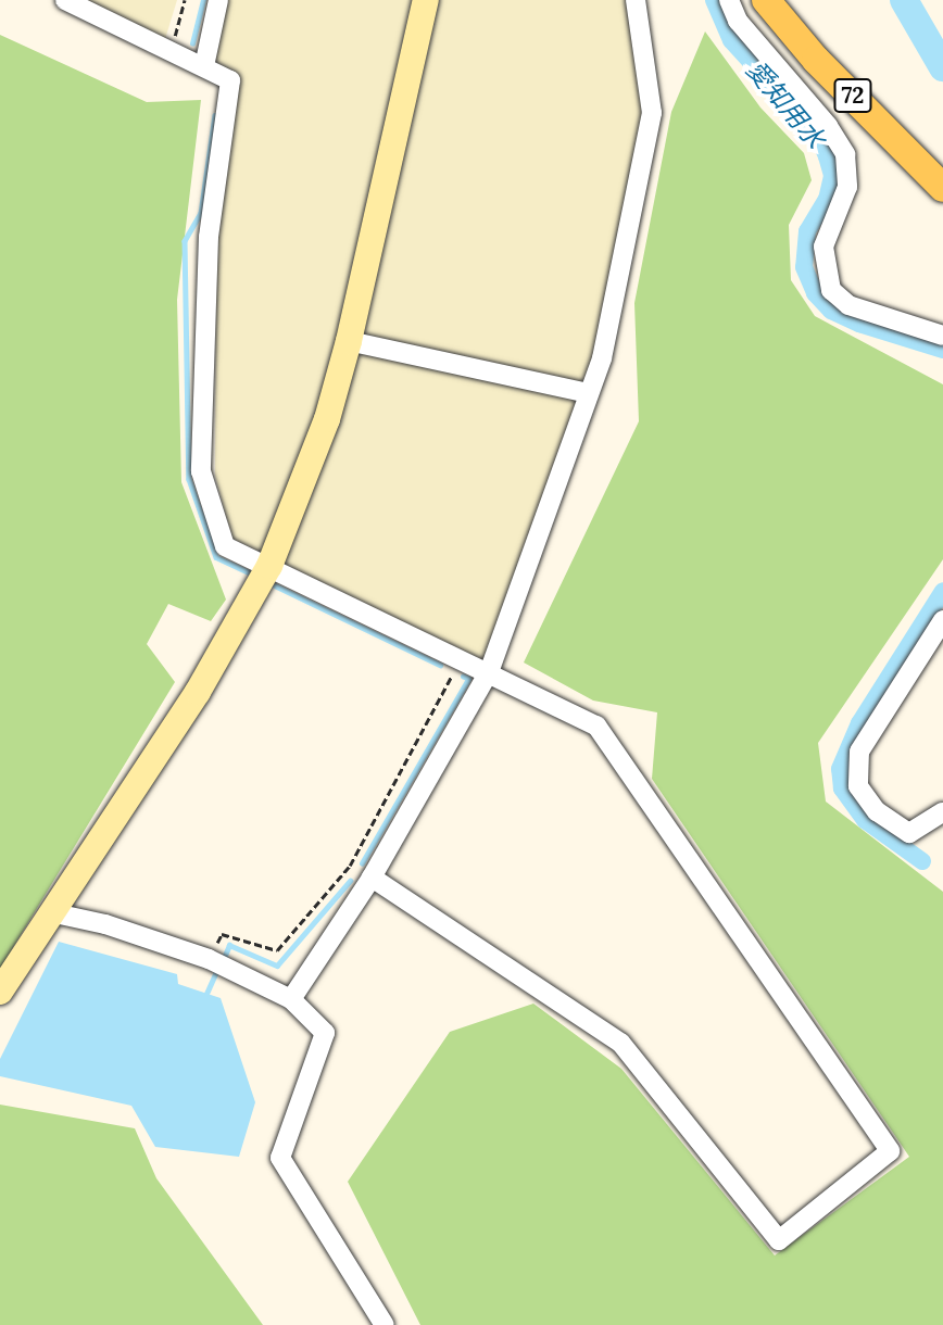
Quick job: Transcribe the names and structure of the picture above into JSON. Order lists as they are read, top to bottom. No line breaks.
{"streets":{"main road":["72"]},"water":["愛知用水"]}
